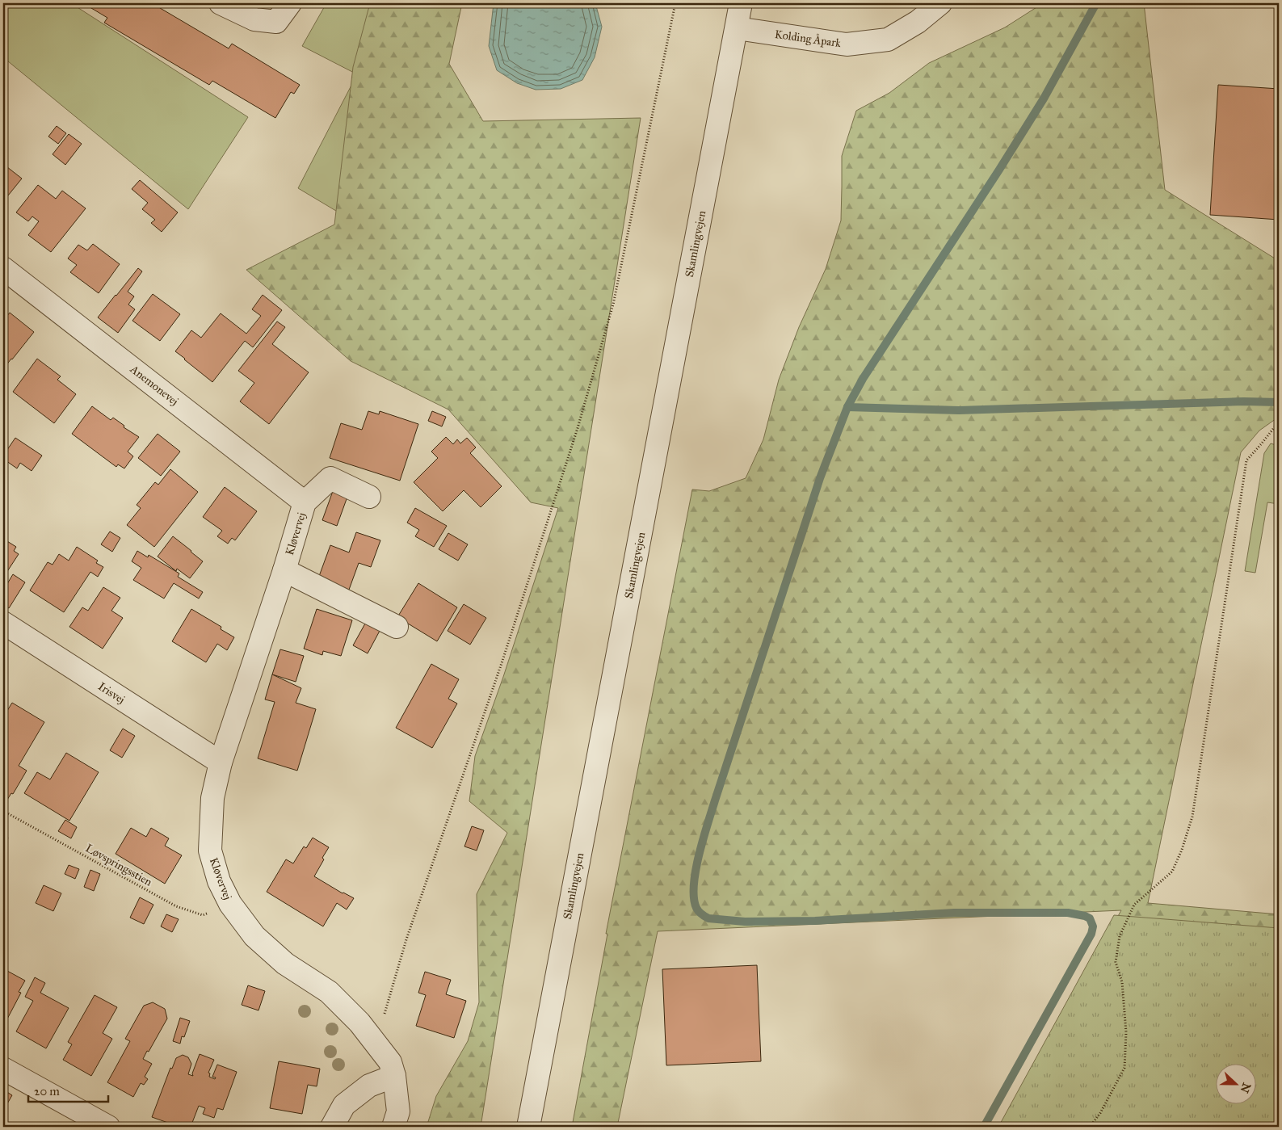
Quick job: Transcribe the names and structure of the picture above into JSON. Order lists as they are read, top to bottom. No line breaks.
{"streets":{"street":["Kolding Åpark","Skamlingvejen","Anemonevej","Kløvervej","Irisvej"],"path":["Løvspringsstien"]},"crossings":[["Kolding Åpark","Skamlingvejen"],["Anemonevej","Kløvervej"],["Kløvervej","Irisvej"],["Kløvervej","Løvspringsstien"]],"scale_bar":"20 m","north":"right"}
